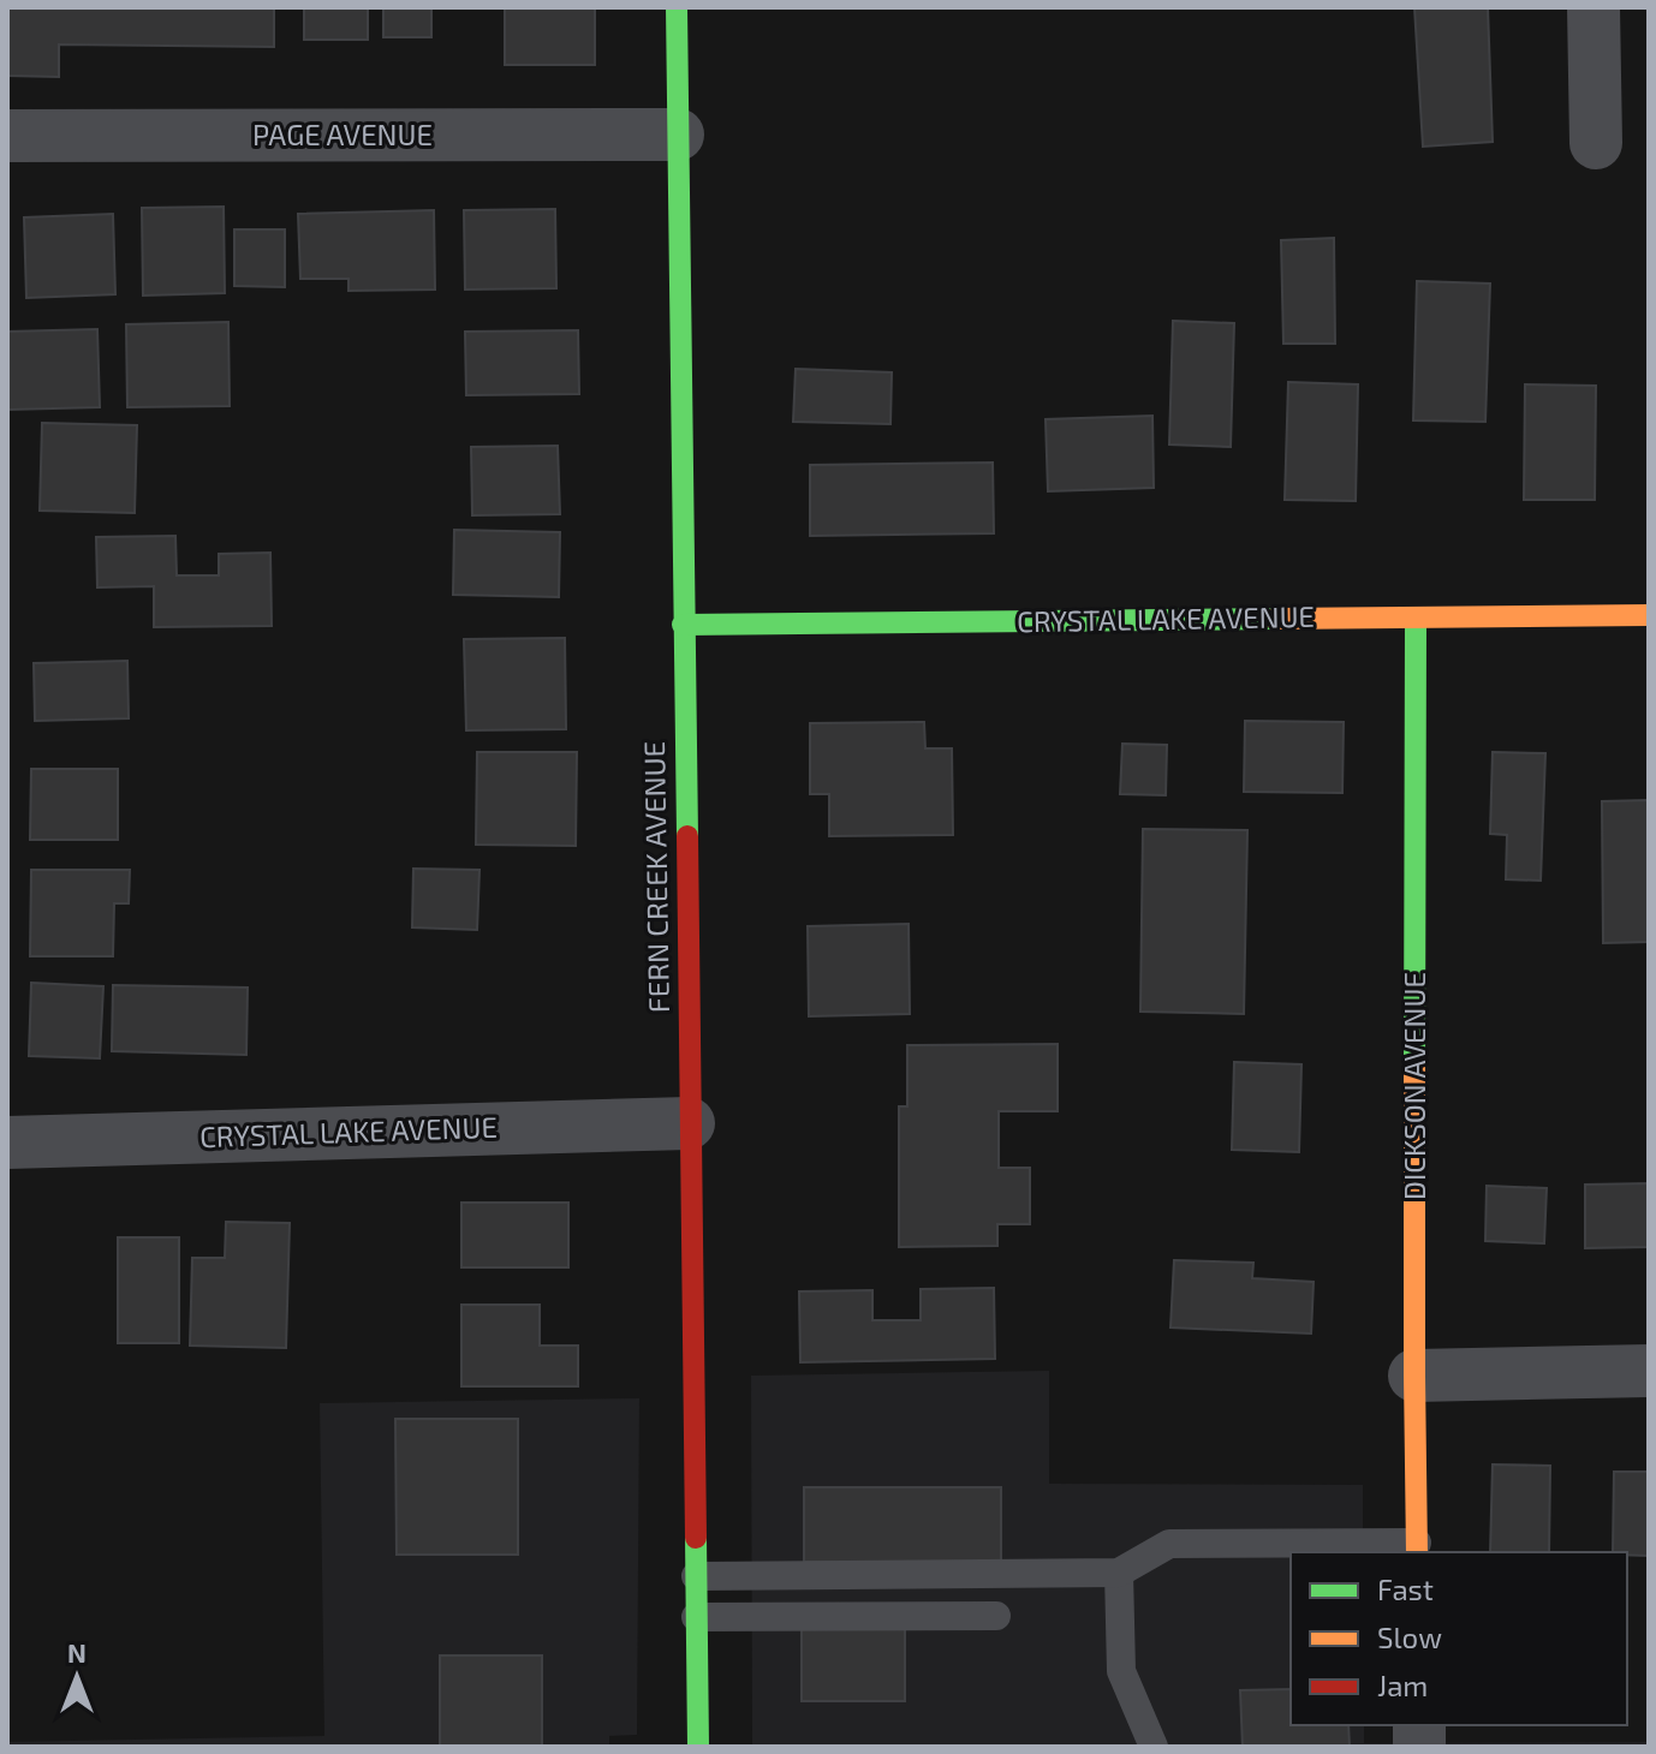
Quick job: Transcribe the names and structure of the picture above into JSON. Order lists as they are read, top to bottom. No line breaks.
{"streets":{"street":["PAGE AVENUE","CRYSTAL LAKE AVENUE","FERN CREEK AVENUE","DICKSON AVENUE"]},"crossings":[["PAGE AVENUE","FERN CREEK AVENUE"],["CRYSTAL LAKE AVENUE","FERN CREEK AVENUE"],["CRYSTAL LAKE AVENUE","DICKSON AVENUE"]],"legend":["Fast","Slow","Jam"],"north":"top"}
